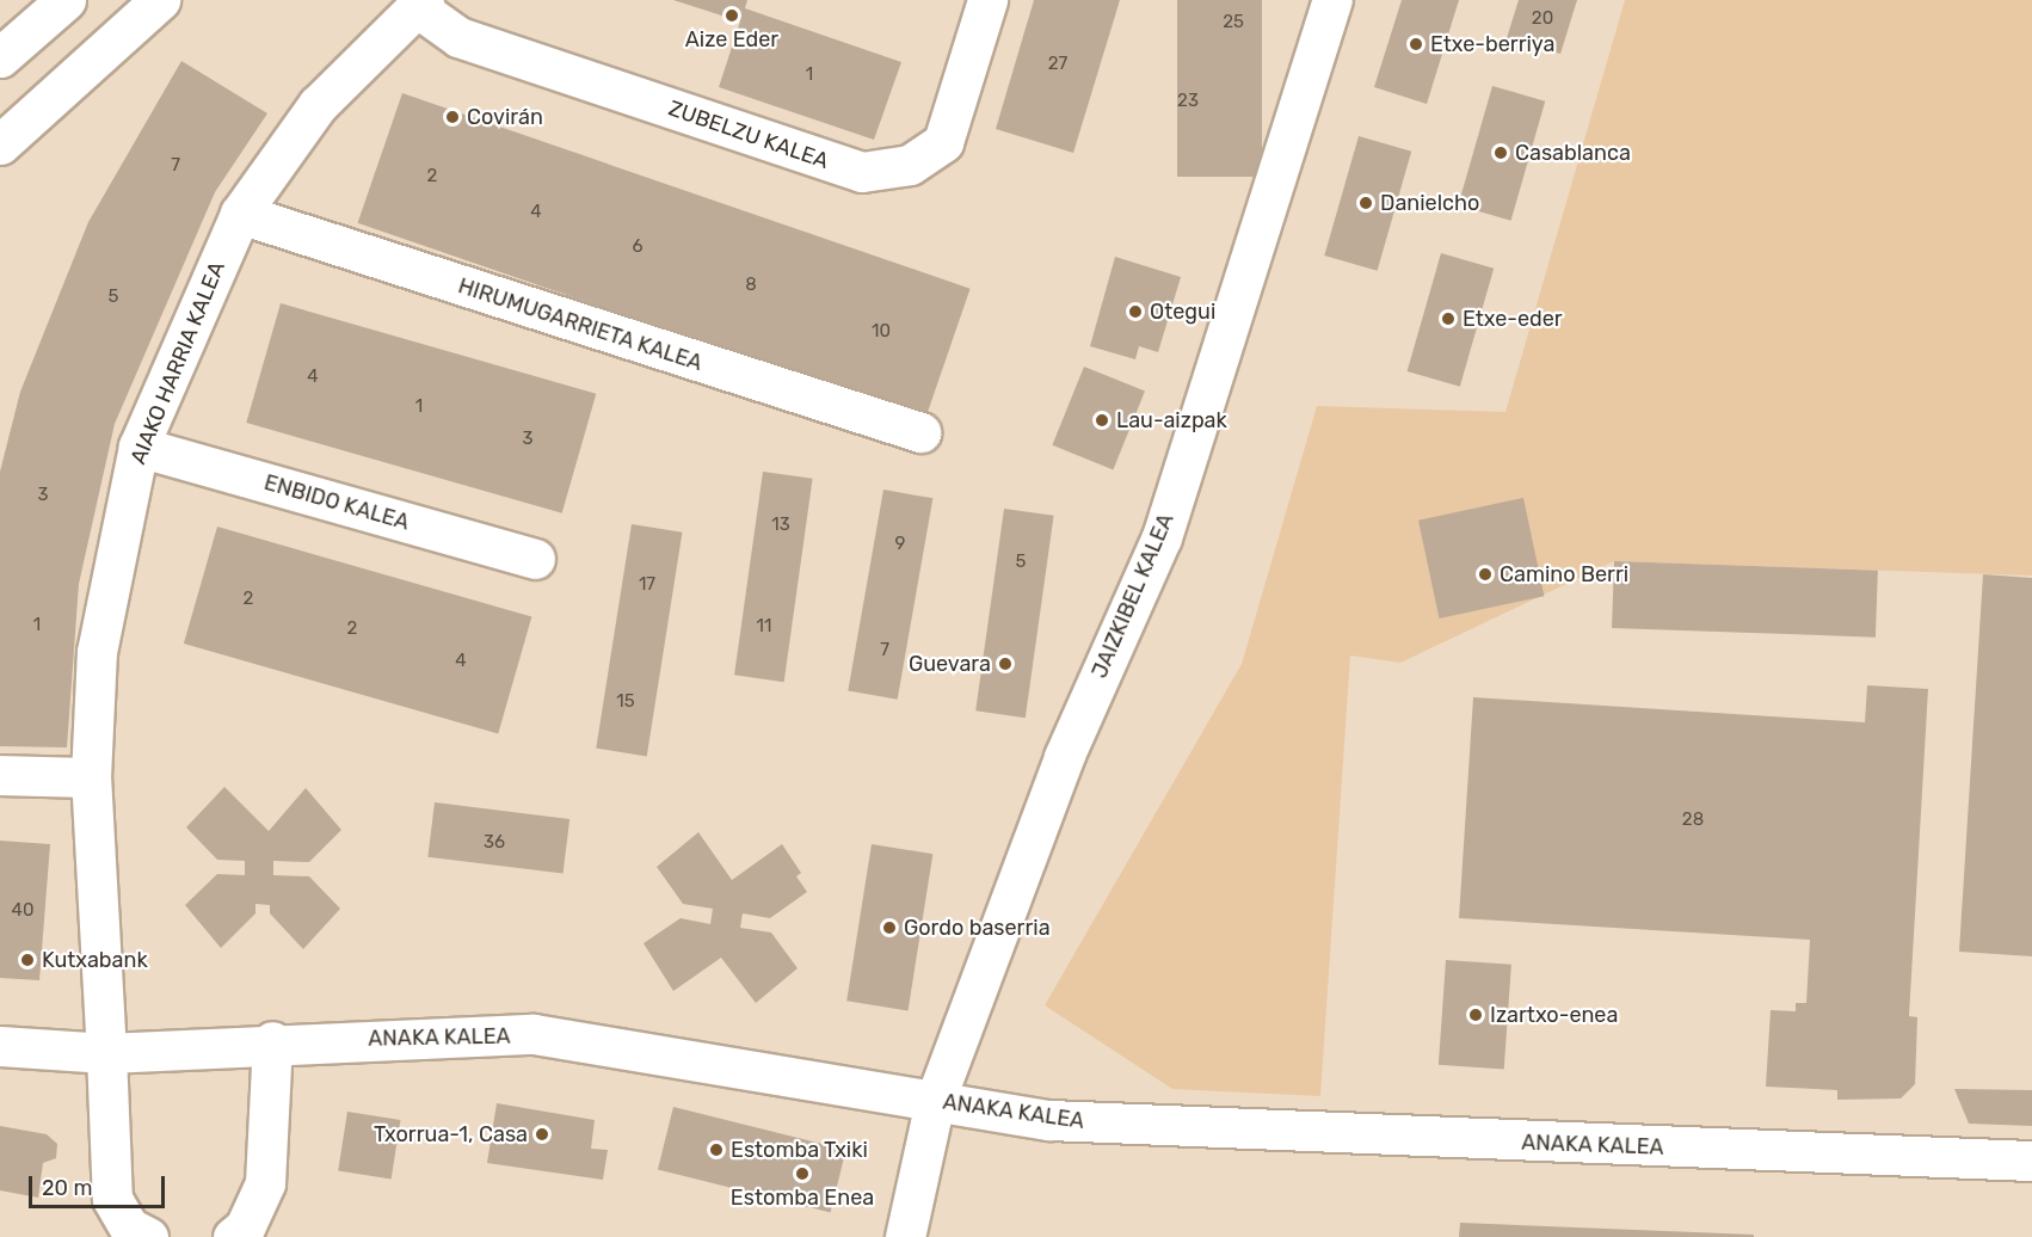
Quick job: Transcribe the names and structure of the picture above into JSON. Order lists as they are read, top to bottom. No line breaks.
{"streets":{"street":["ZUBELZU KALEA","HIRUMUGARRIETA KALEA","AIAKO HARRIA KALEA","ENBIDO KALEA","JAIZKIBEL KALEA","ANAKA KALEA"]},"crossings":[["ZUBELZU KALEA","AIAKO HARRIA KALEA"],["HIRUMUGARRIETA KALEA","AIAKO HARRIA KALEA"],["AIAKO HARRIA KALEA","ENBIDO KALEA"],["AIAKO HARRIA KALEA","ANAKA KALEA"],["JAIZKIBEL KALEA","ANAKA KALEA"]],"places":["Aize Eder","Etxe-berriya","Covirán","Casablanca","Danielcho","Otegui","Etxe-eder","Lau-aizpak","Camino Berri","Guevara","Gordo baserria","Kutxabank","Izartxo-enea","Txorrua-1, Casa","Estomba Txiki","Estomba Enea"],"house_numbers":["20","25","27","1","23","7","2","4","6","8","5","10","4","1","3","3","13","9","5","17","2","1","11","2","7","4","15","28","36","40"],"scale_bar":"20 m"}
